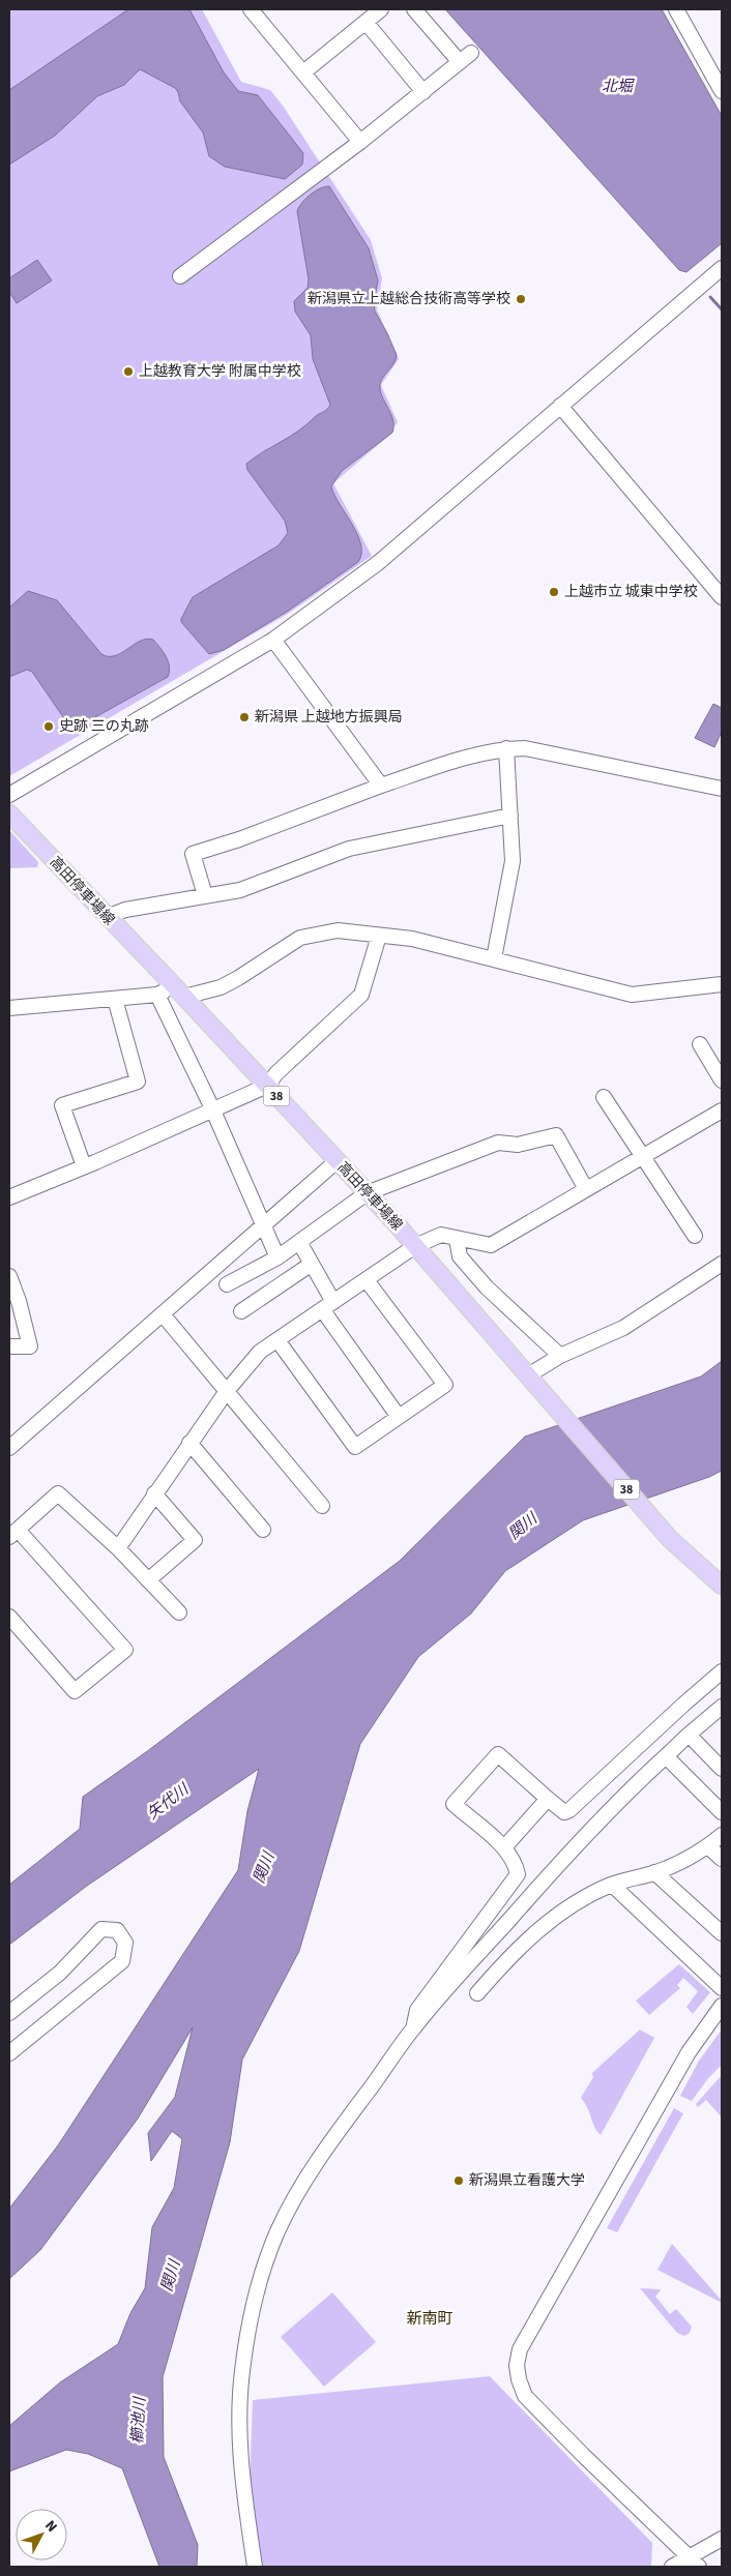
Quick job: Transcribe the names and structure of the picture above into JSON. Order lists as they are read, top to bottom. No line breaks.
{"streets":{"main road":["高田停車場線","38"]},"districts":["新南町"],"water":["北堀","関川","矢代川","櫛池川"],"places":["新潟県立上越総合技術高等学校","上越教育大学 附属中学校","上越市立 城東中学校","新潟県 上越地方振興局","史跡 三の丸跡","新潟県立看護大学"],"north":"top right"}
